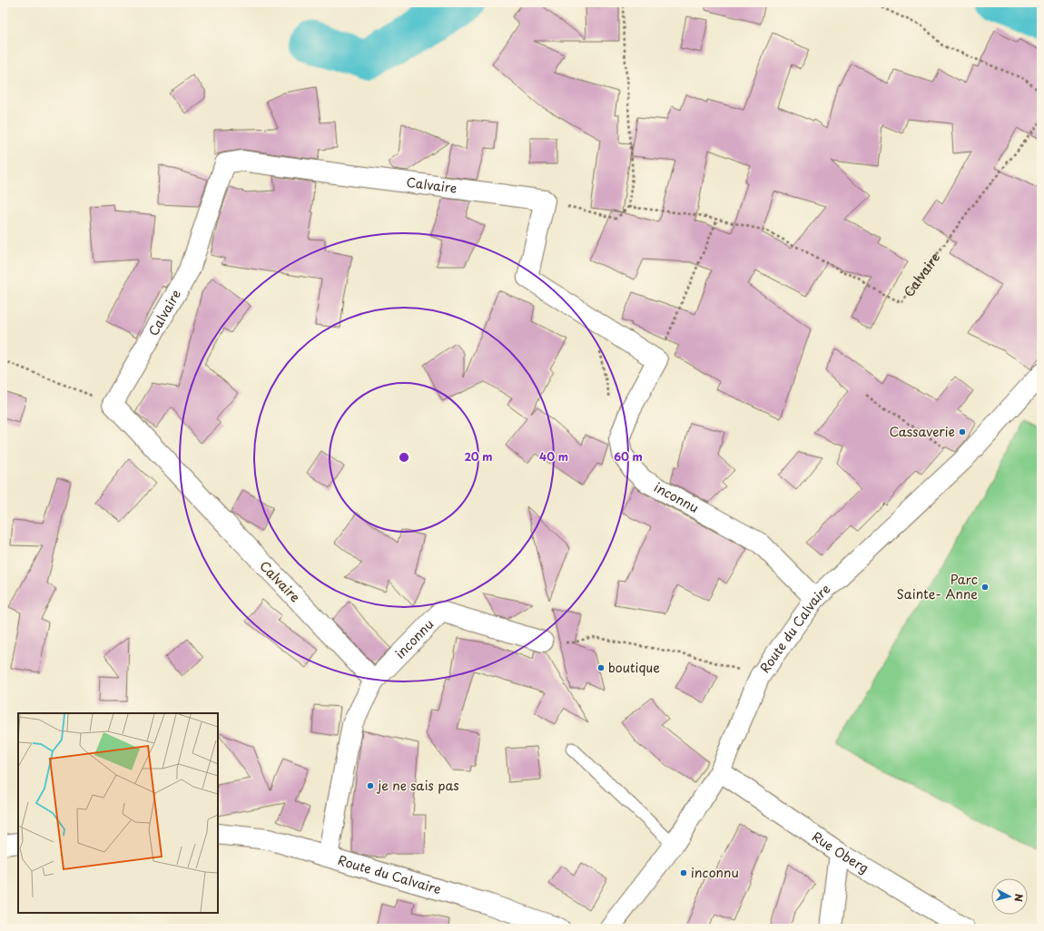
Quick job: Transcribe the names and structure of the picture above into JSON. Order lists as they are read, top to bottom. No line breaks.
{"streets":{"street":["Calvaire","inconnu","Route du Calvaire","Rue Oberg"]},"crossings":[["Calvaire","inconnu"],["inconnu","Route du Calvaire"],["Route du Calvaire","Rue Oberg"]],"places":["Cassaverie","Parc Sainte- Anne","boutique","je ne sais pas","inconnu"],"north":"right","rings":["20 m","40 m","60 m"]}
